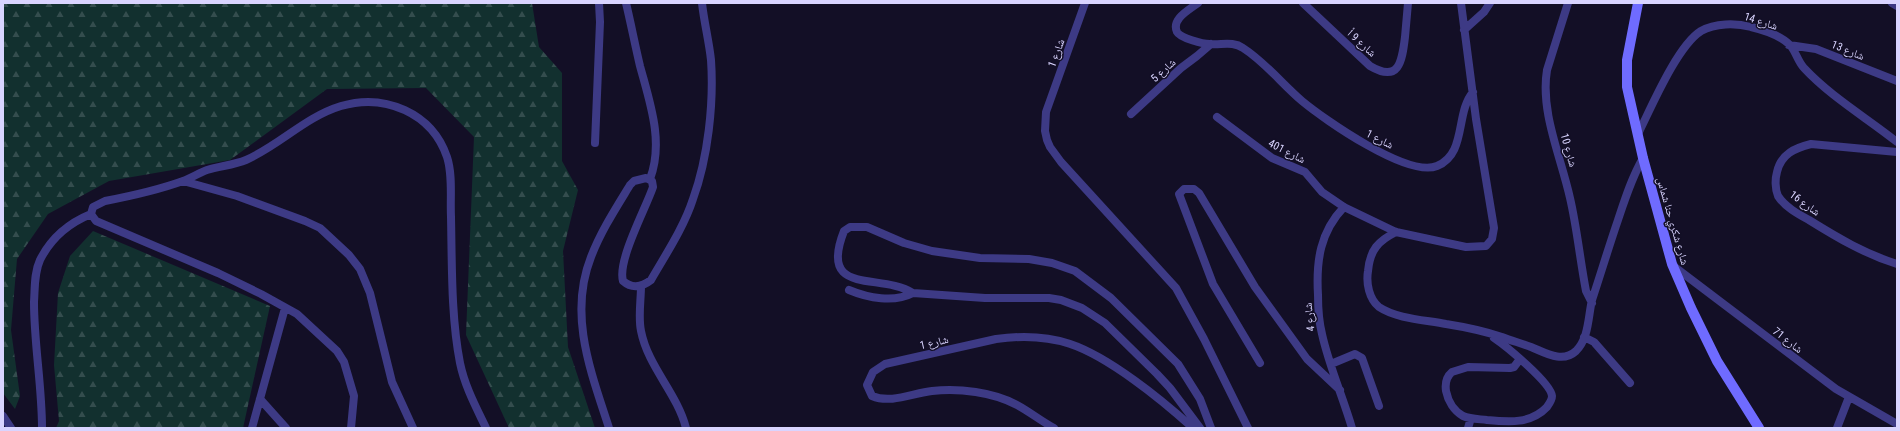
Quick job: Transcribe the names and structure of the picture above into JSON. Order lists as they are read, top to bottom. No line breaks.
{"streets":{"street":["شارع 14","شارع 9 أ","شارع 13","شارع 1","شارع 5","شارع 10","شارع 401","شارع 16","شارع شكري حنا شماس","شارع 4","شارع 71"]},"crossings":[["شارع 14","شارع 13"],["شارع 14","شارع شكري حنا شماس"],["شارع 1","شارع 5"],["شارع 1","شارع 401"],["شارع 401","شارع 4"],["شارع شكري حنا شماس","شارع 71"]]}
